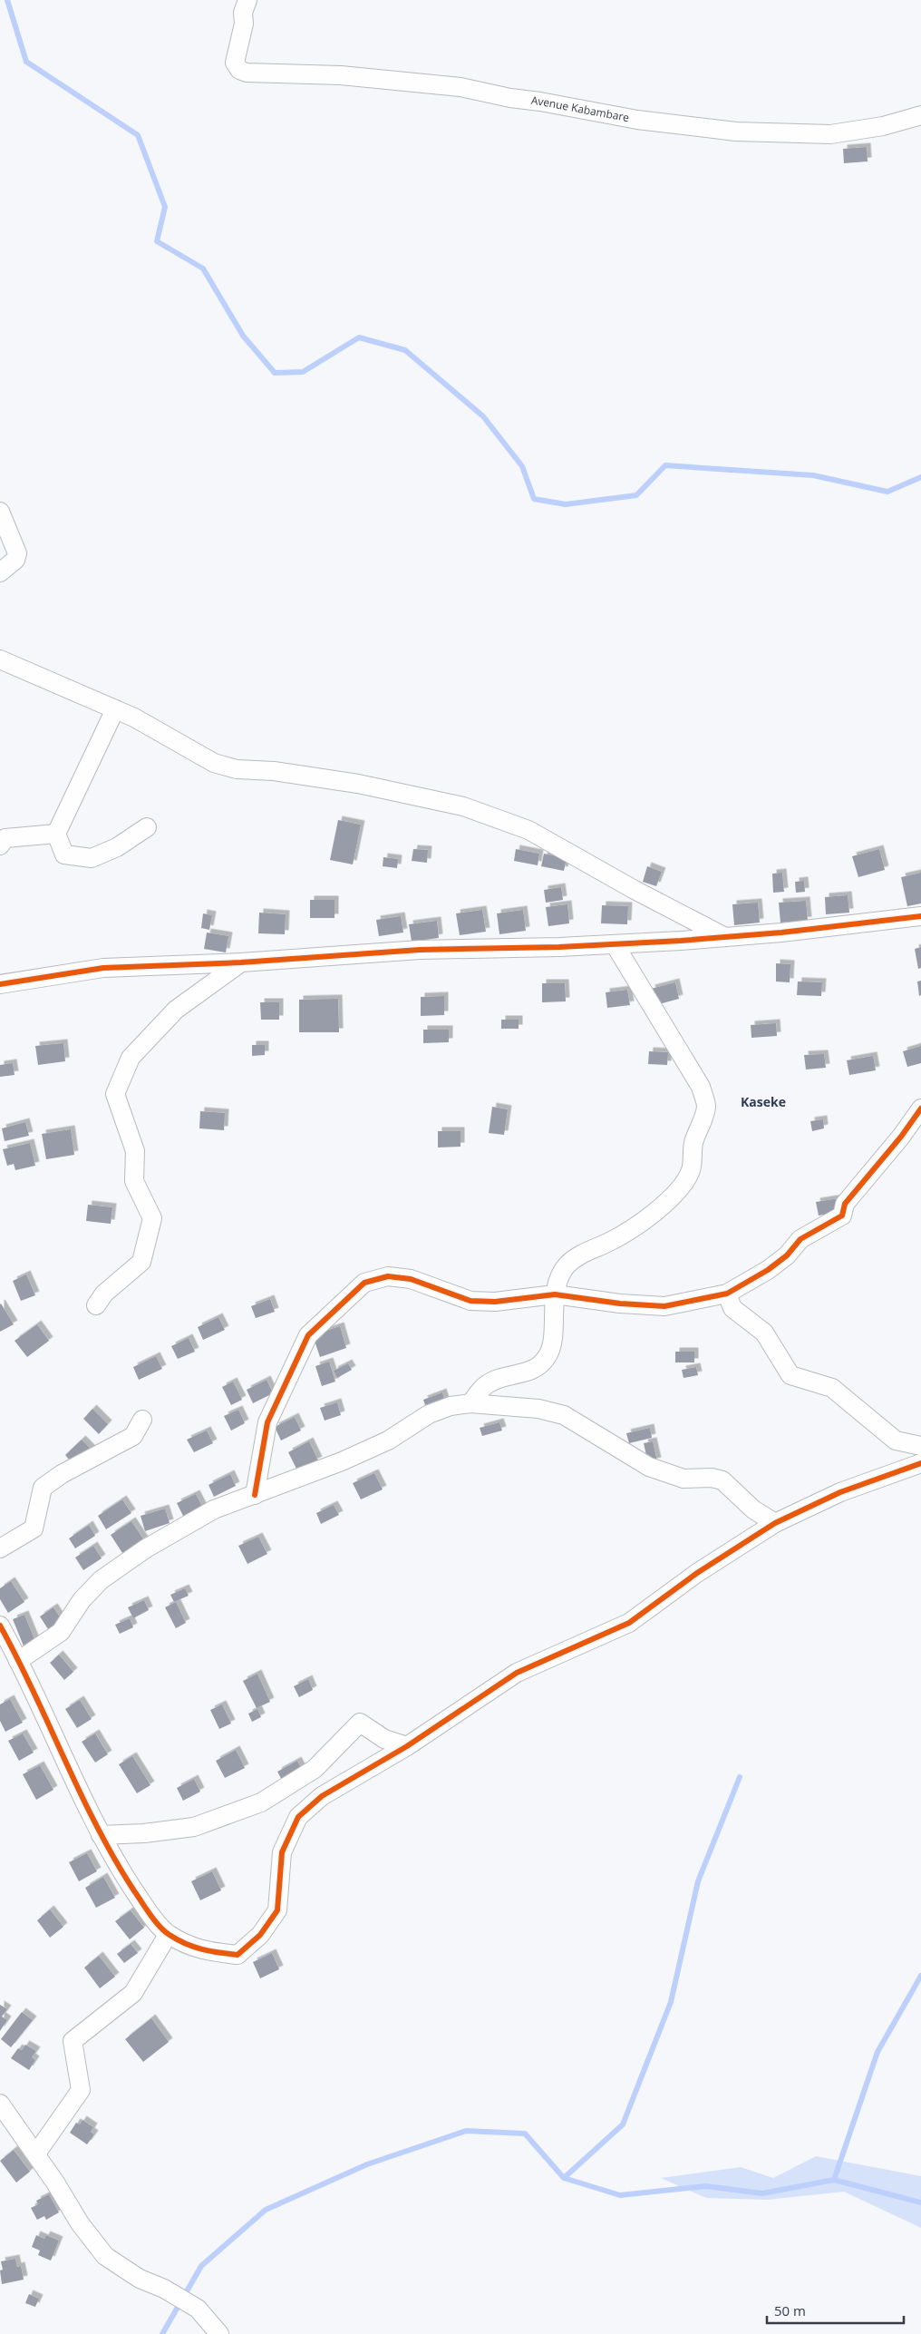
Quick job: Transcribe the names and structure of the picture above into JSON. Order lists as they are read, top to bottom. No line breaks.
{"streets":{"street":["Avenue Kabambare"]},"districts":["Kaseke"],"scale_bar":"50 m"}
